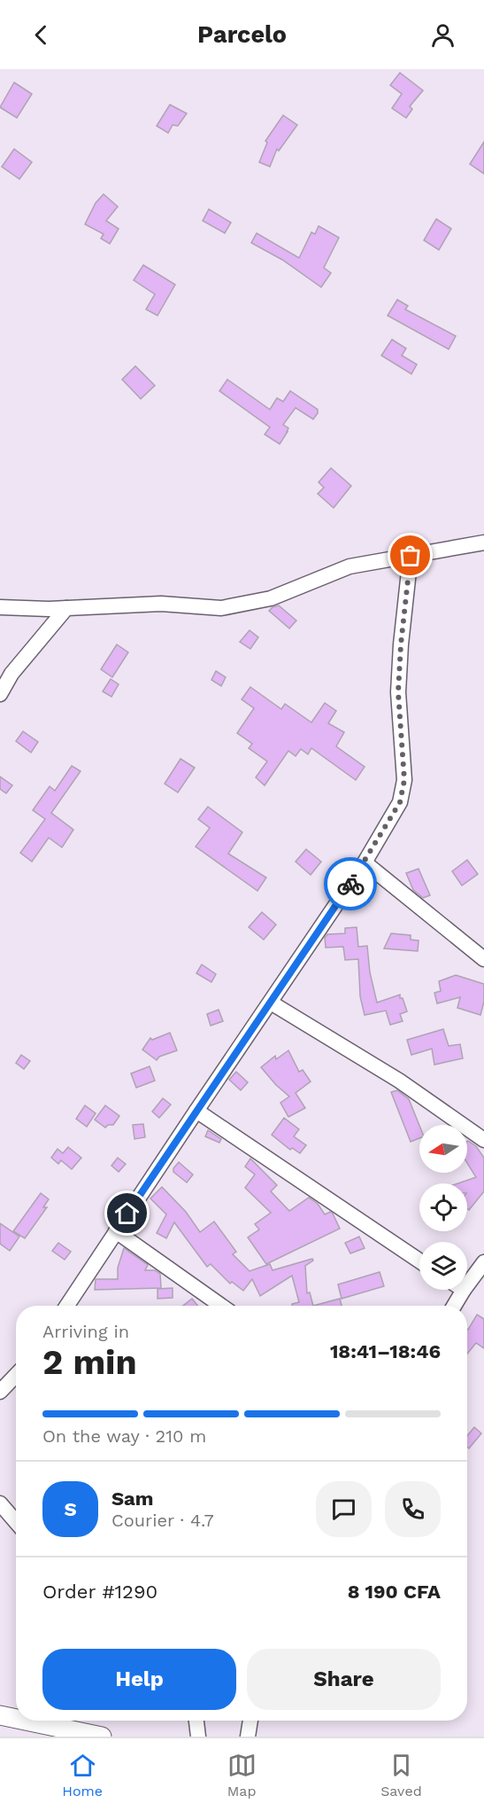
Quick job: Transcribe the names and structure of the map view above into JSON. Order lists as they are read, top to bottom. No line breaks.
{"north":"left","page":{"header":"Parcelo","heading":["2 min","Arriving in","18:41–18:46"],"panel":["Sam","Courier · 4.7","Order #1290","8 190 CFA"],"bar":"On the way · 210 m","round":"S","buttons":["Help","Share"],"tabs":["Home","Map","Saved"]}}
